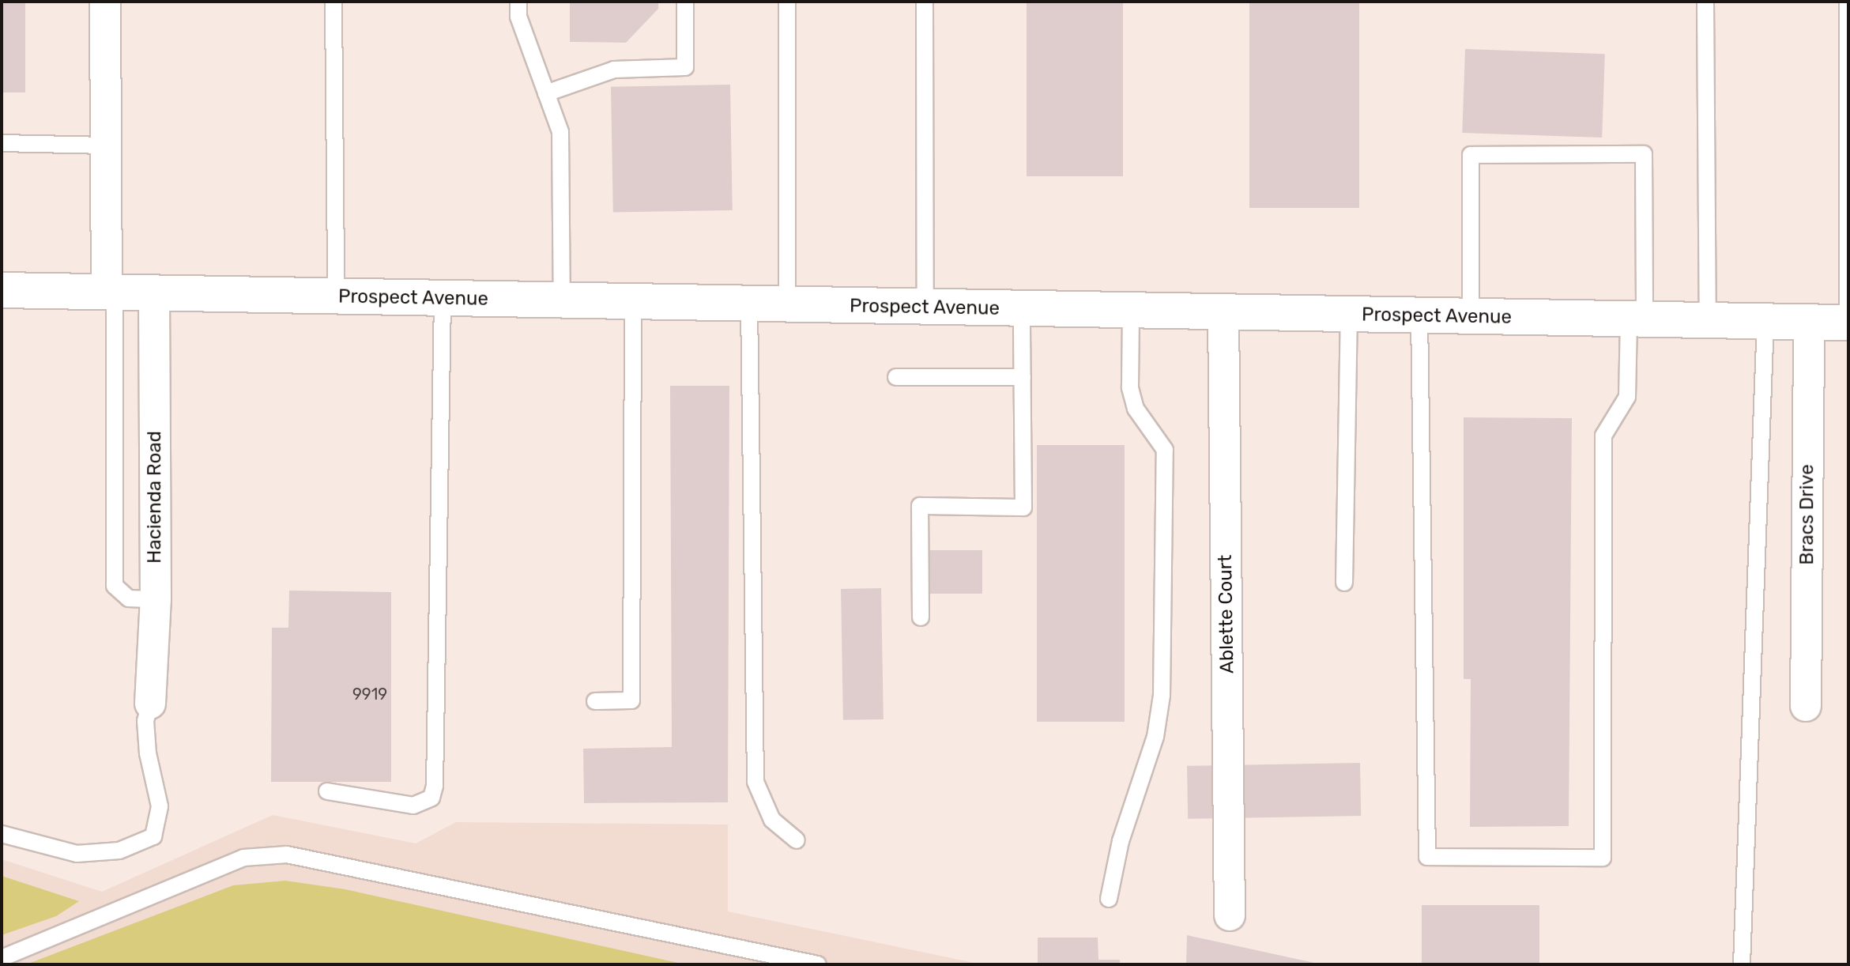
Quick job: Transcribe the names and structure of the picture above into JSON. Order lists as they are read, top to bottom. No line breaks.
{"streets":{"main road":["Prospect Avenue"],"street":["Hacienda Road","Bracs Drive","Ablette Court"]},"crossings":[["Prospect Avenue","Hacienda Road"],["Prospect Avenue","Bracs Drive"],["Prospect Avenue","Ablette Court"]],"house_numbers":["9919"]}
